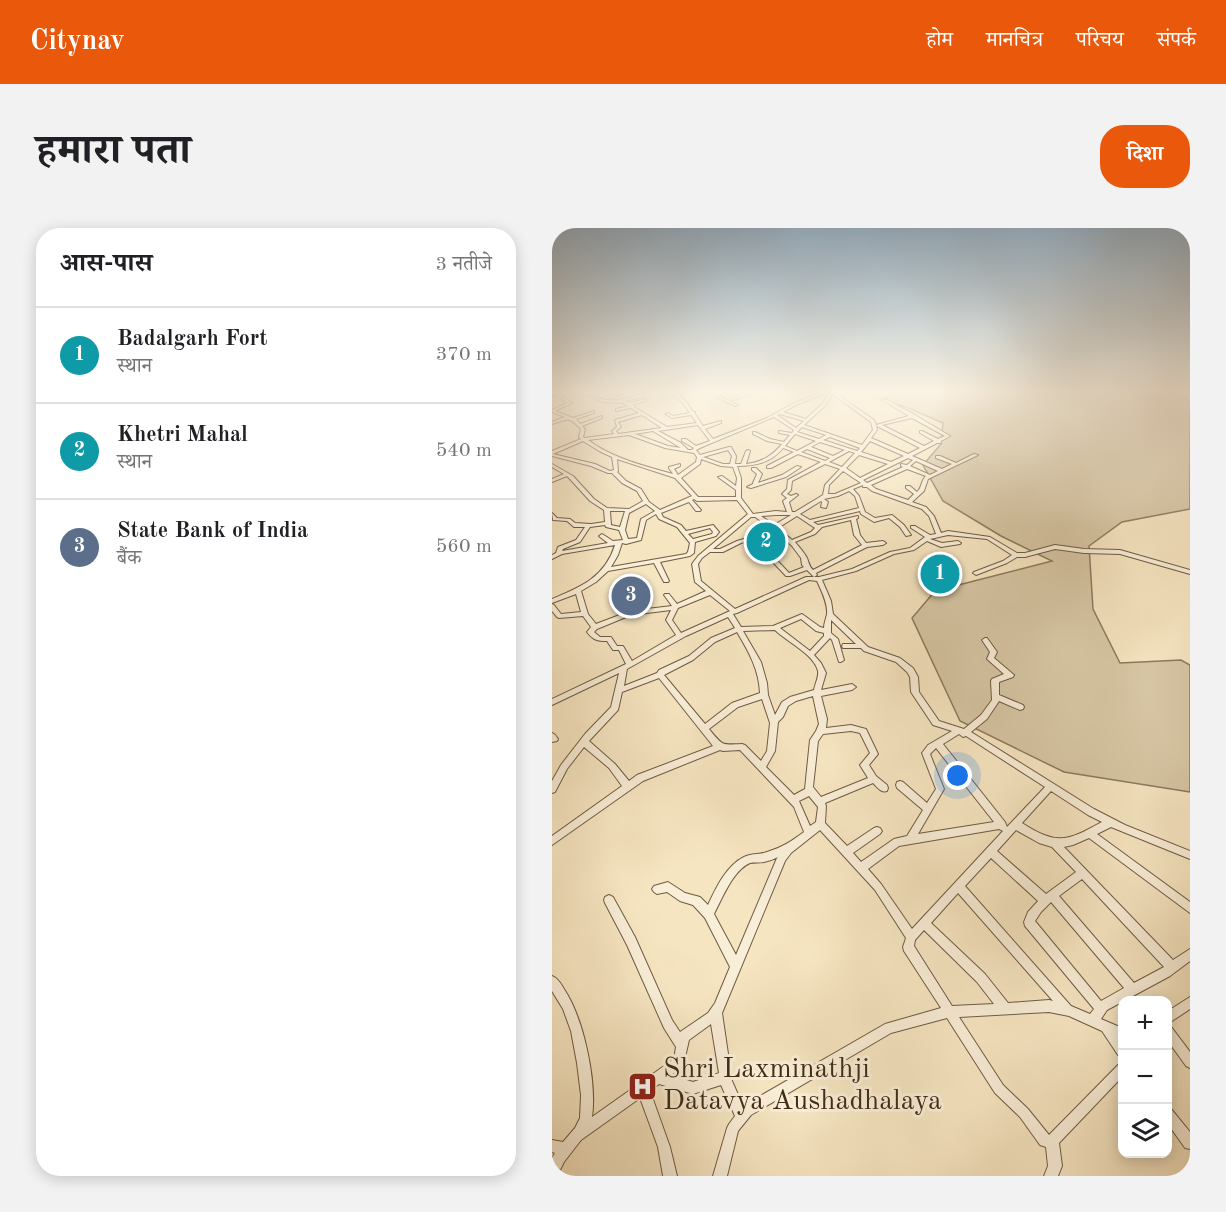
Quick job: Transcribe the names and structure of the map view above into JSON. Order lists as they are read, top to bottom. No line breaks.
{"places":{"hospital":["Shri Laxminathji Datavya Aushadhalaya"]},"page":{"header":"Citynav","nav":["होम","मानचित्र","परिचय","संपर्क"],"title":"हमारा पता","buttons":"दिशा","heading":["आस-पास","3 नतीजे"],"list":[{"mark":"1","name":"Badalgarh Fort","note":"स्थान","value":"370 m"},{"mark":"2","name":"Khetri Mahal","note":"स्थान","value":"540 m"},{"mark":"3","name":"State Bank of India","note":"बैंक","value":"560 m"}],"pins":["2","1","3"],"map_buttons":["+","−"]}}
